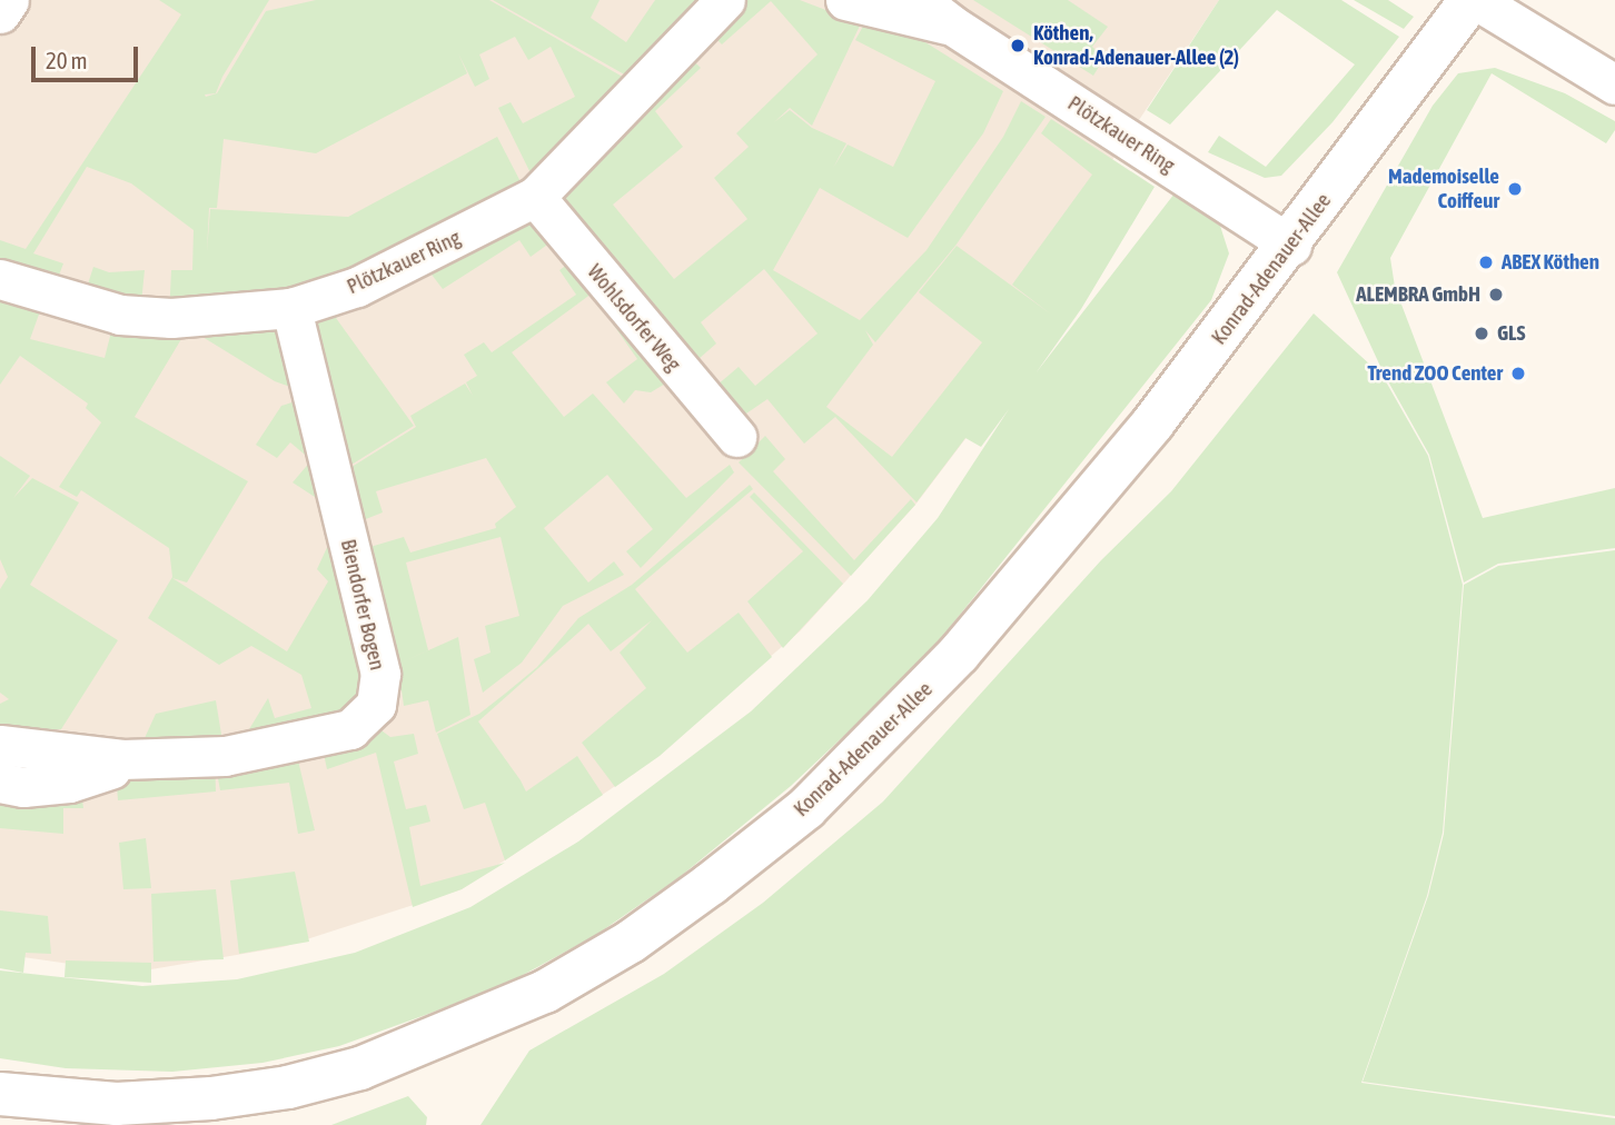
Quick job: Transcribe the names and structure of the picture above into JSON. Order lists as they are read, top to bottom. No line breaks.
{"streets":{"main road":["Konrad-Adenauer-Allee"],"street":["Plötzkauer Ring","Wohlsdorfer Weg","Biendorfer Bogen"]},"crossings":[["Plötzkauer Ring","Konrad-Adenauer-Allee"],["Plötzkauer Ring","Wohlsdorfer Weg"],["Plötzkauer Ring","Biendorfer Bogen"]],"places":["Köthen, Konrad-Adenauer-Allee (2)","Mademoiselle Coiffeur","ABEX Köthen","ALEMBRA GmbH","GLS","Trend ZOO Center"],"scale_bar":"20 m"}
